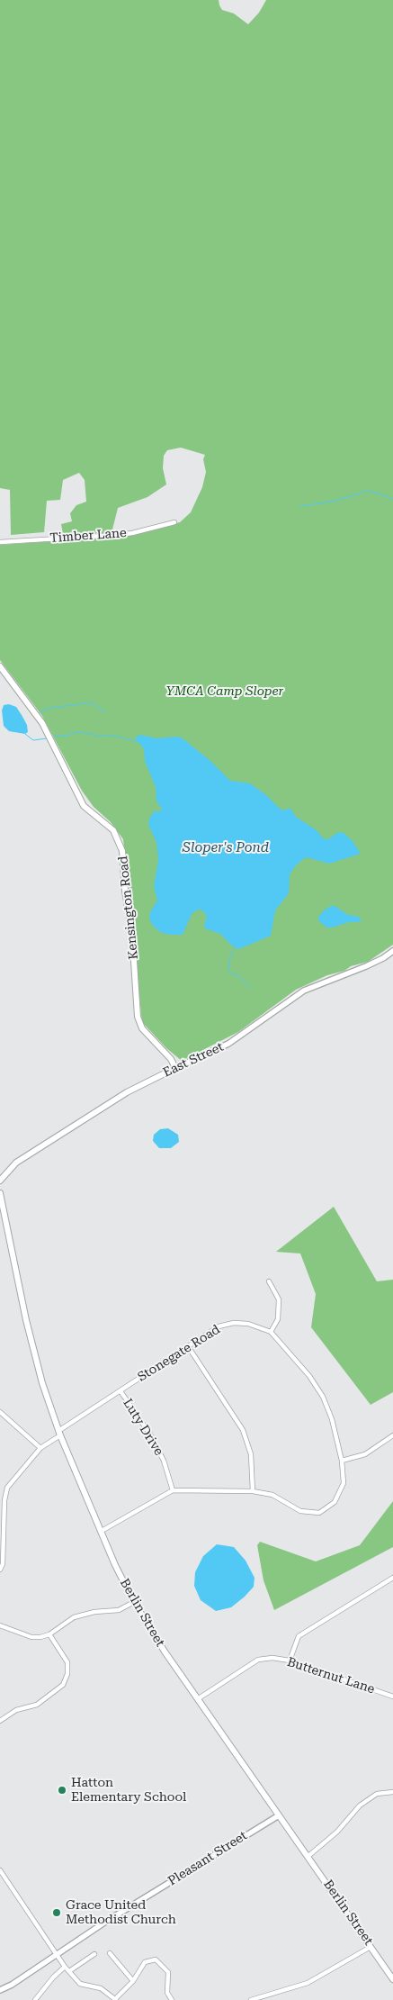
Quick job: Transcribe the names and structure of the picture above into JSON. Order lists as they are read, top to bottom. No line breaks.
{"streets":{"main road":["Kensington Road","East Street","Berlin Street"],"street":["Timber Lane","Stonegate Road","Luty Drive","Butternut Lane","Pleasant Street"]},"crossings":[["Kensington Road","East Street"],["Stonegate Road","Luty Drive"],["Stonegate Road","Berlin Street"],["Berlin Street","Butternut Lane"],["Berlin Street","Pleasant Street"]],"water":["Sloper's Pond"],"parks":["YMCA Camp Sloper"],"places":["Hatton Elementary School","Grace United Methodist Church"]}
